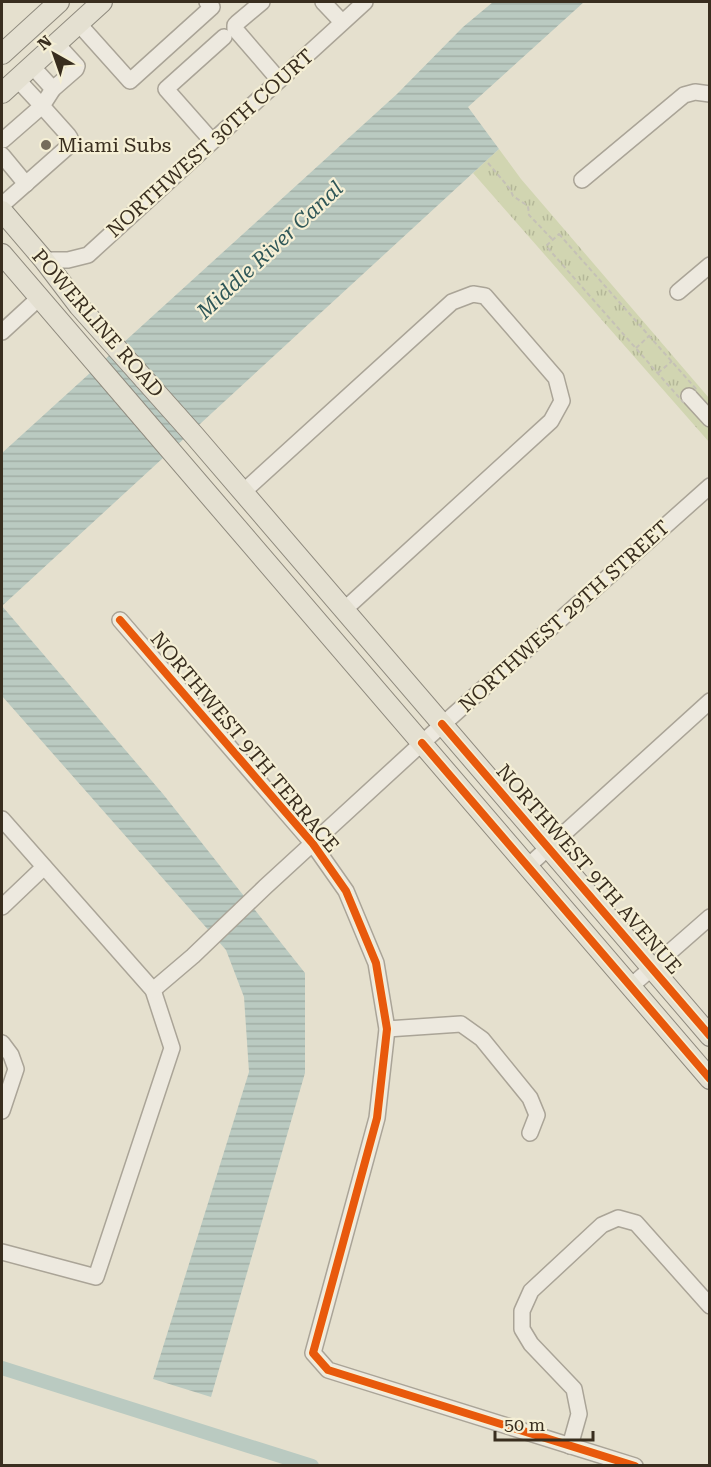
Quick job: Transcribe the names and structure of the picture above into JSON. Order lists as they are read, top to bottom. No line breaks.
{"streets":{"main road":["POWERLINE ROAD","NORTHWEST 9TH AVENUE"],"street":["NORTHWEST 30TH COURT","NORTHWEST 29TH STREET","NORTHWEST 9TH TERRACE"]},"crossings":[["NORTHWEST 30TH COURT","POWERLINE ROAD"],["POWERLINE ROAD","NORTHWEST 9TH AVENUE"],["NORTHWEST 29TH STREET","NORTHWEST 9TH TERRACE"],["NORTHWEST 29TH STREET","NORTHWEST 9TH AVENUE"]],"water":["Middle River Canal"],"places":["Miami Subs"],"scale_bar":"50 m","north":"top left"}
